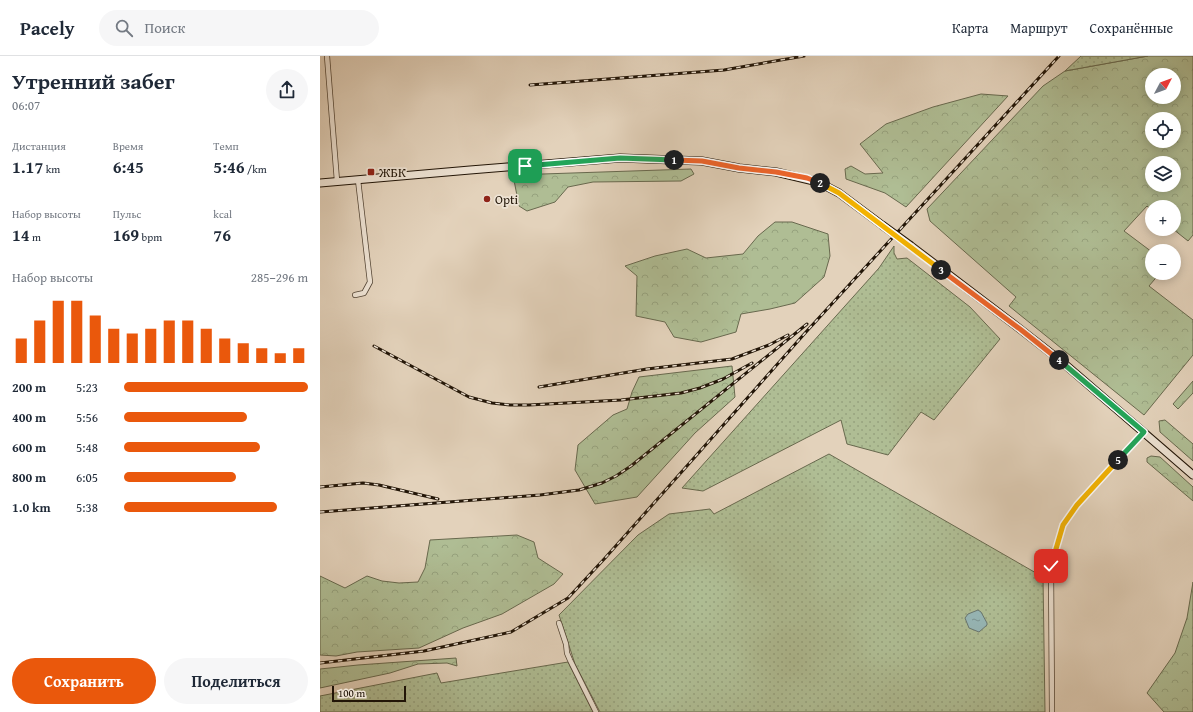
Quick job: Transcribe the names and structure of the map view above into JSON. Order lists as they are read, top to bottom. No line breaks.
{"places":{"transit":["ЖБК"],"other":["Opti"]},"scale_bar":"100 m","north":"top right","page":{"header":"Pacely","search":"Поиск","nav":["Карта","Маршрут","Сохранённые"],"heading":["Утренний забег","06:07"],"map_buttons":["+","−"],"stats":[["Дистанция","1.17 km"],["Время","6:45"],["Темп","5:46 /km"],["Набор высоты","14 m"],["Пульс","169 bpm"],["kcal","76"]],"pins":["1","2","3","4","5"],"chart":["Набор высоты","285–296 m"],"list":[{"name":"200 m","note":"5:23"},{"name":"400 m","note":"5:56"},{"name":"600 m","note":"5:48"},{"name":"800 m","note":"6:05"},{"name":"1.0 km","note":"5:38"}],"buttons":["Сохранить","Поделиться"],"scale":"100 m"}}
